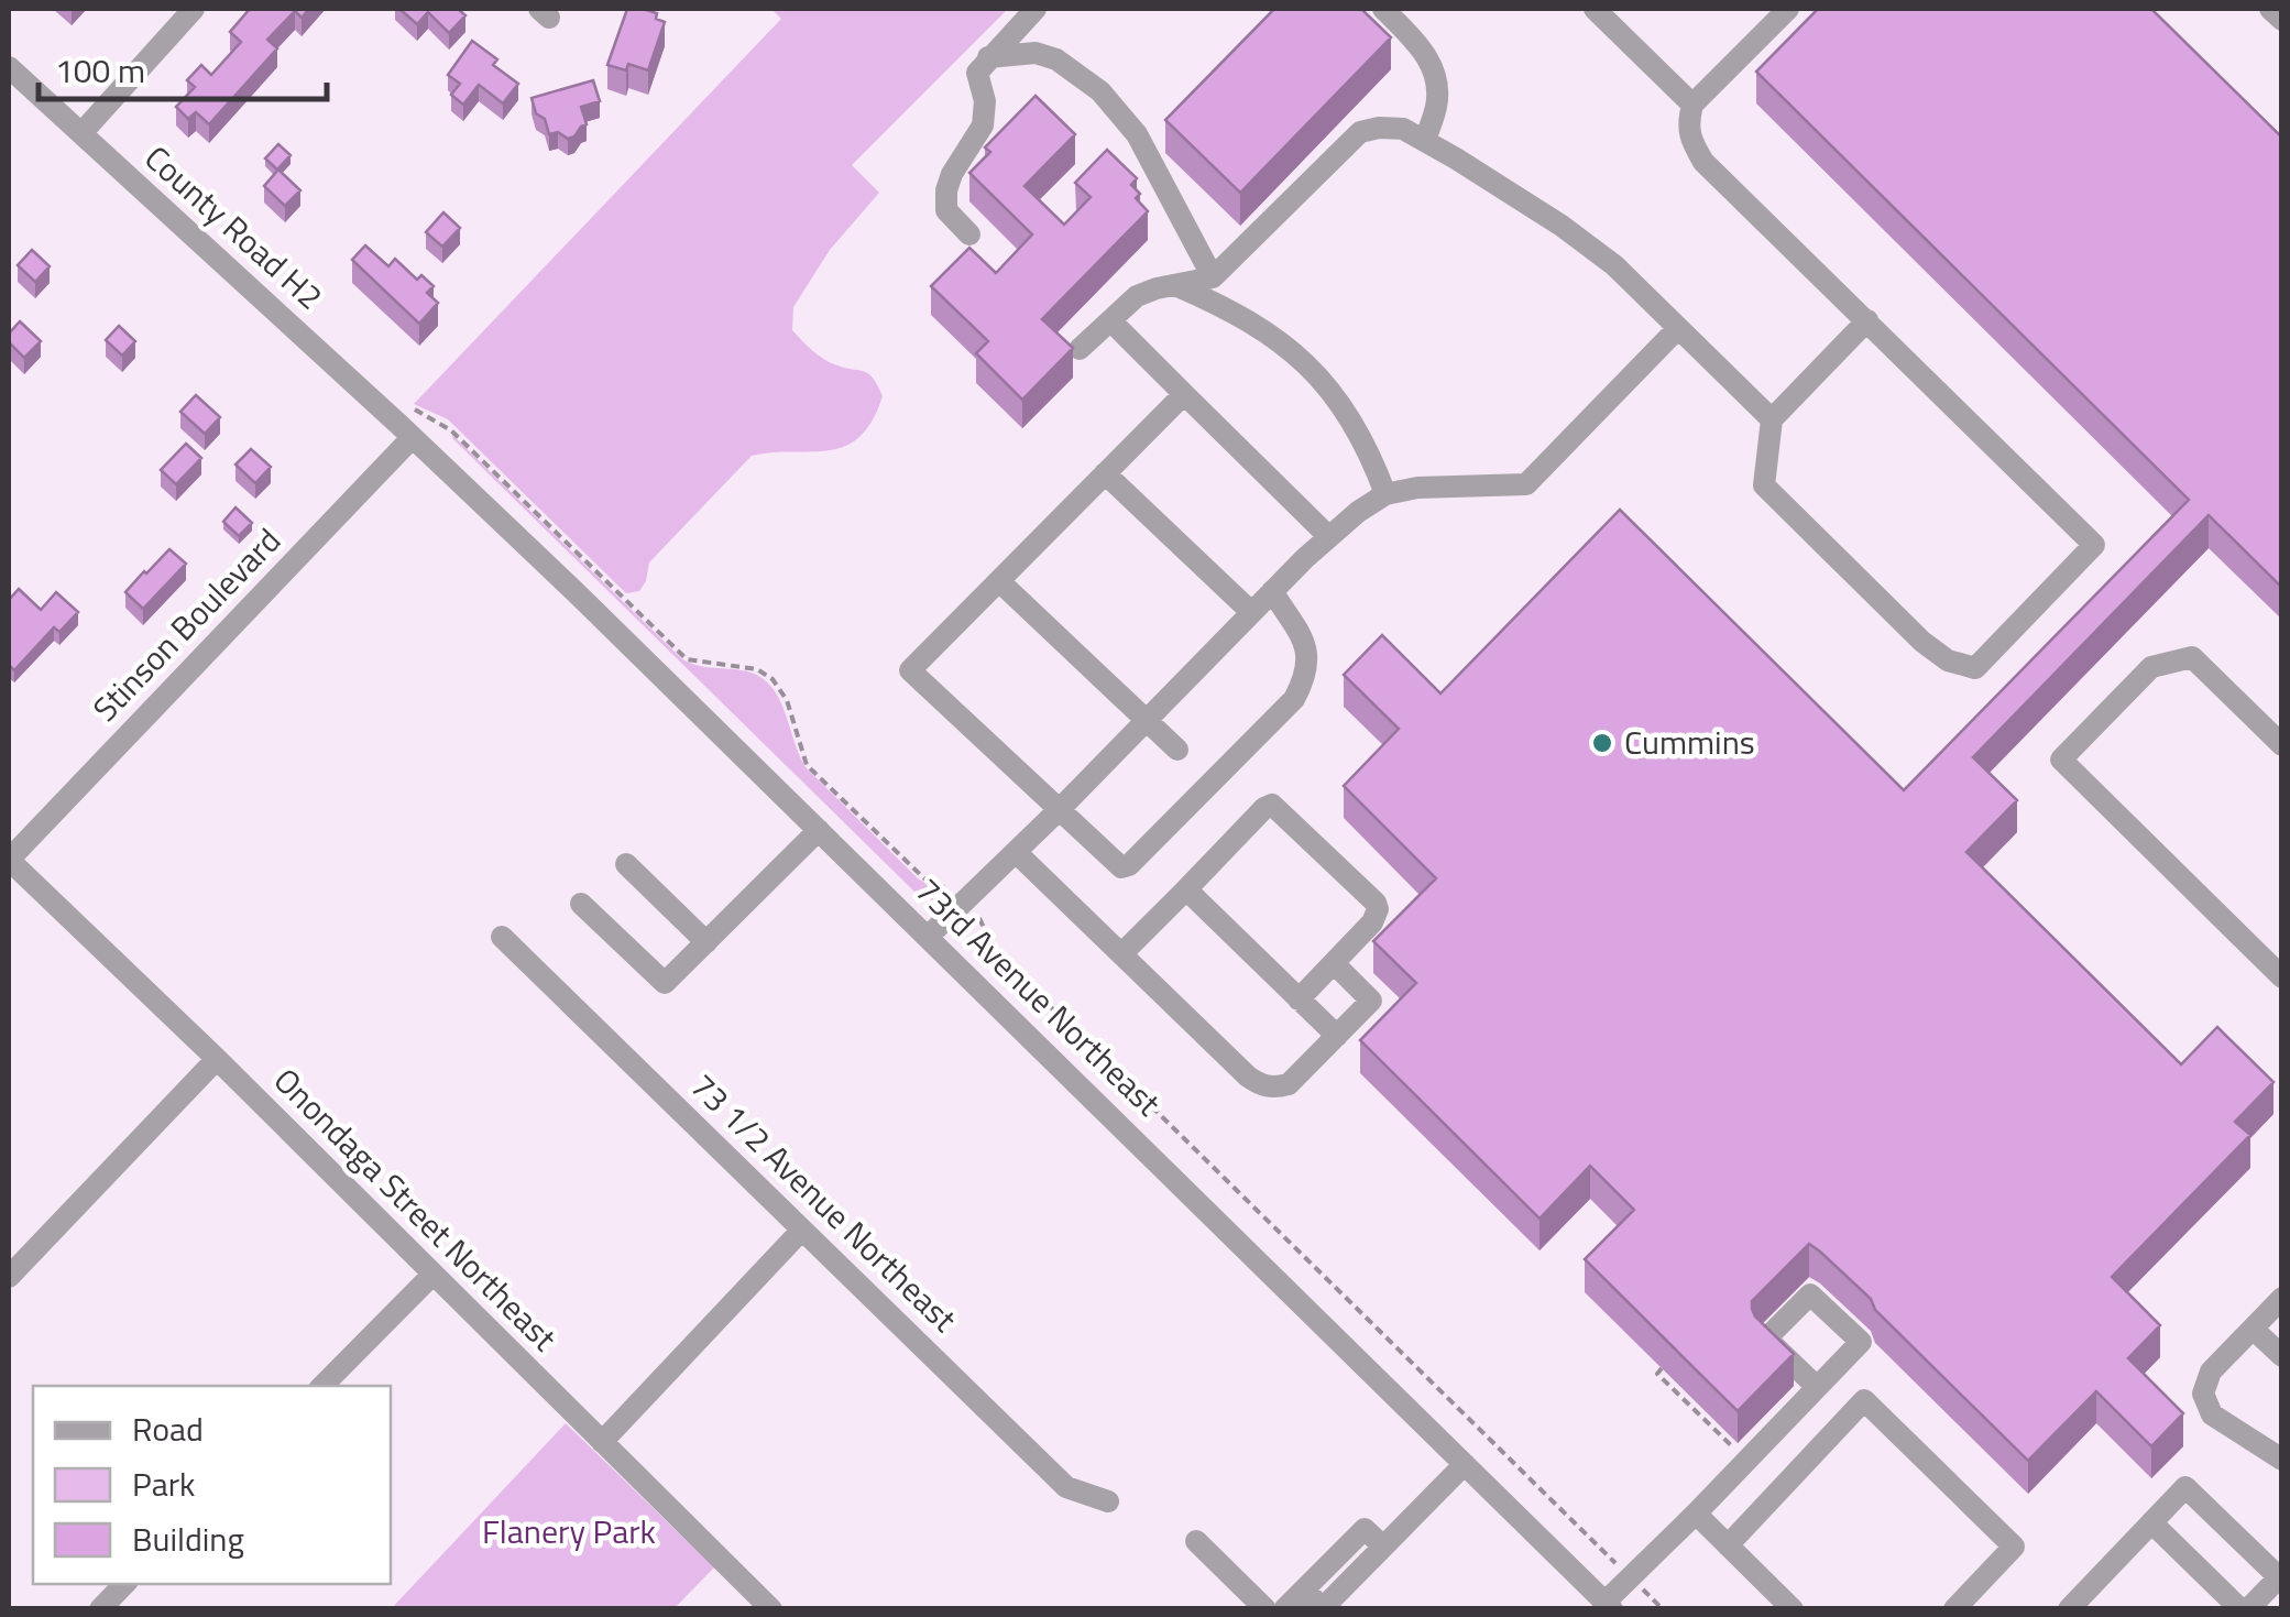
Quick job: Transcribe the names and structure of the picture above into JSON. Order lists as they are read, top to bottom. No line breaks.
{"streets":{"street":["County Road H2","Stinson Boulevard","73rd Avenue Northeast","73 1/2 Avenue Northeast","Onondaga Street Northeast"]},"crossings":[["County Road H2","Stinson Boulevard"],["County Road H2","73rd Avenue Northeast"],["Stinson Boulevard","73rd Avenue Northeast"],["Stinson Boulevard","Onondaga Street Northeast"]],"parks":["Flanery Park"],"places":["Cummins"],"legend":["Road","Park","Building"],"scale_bar":"100 m"}
